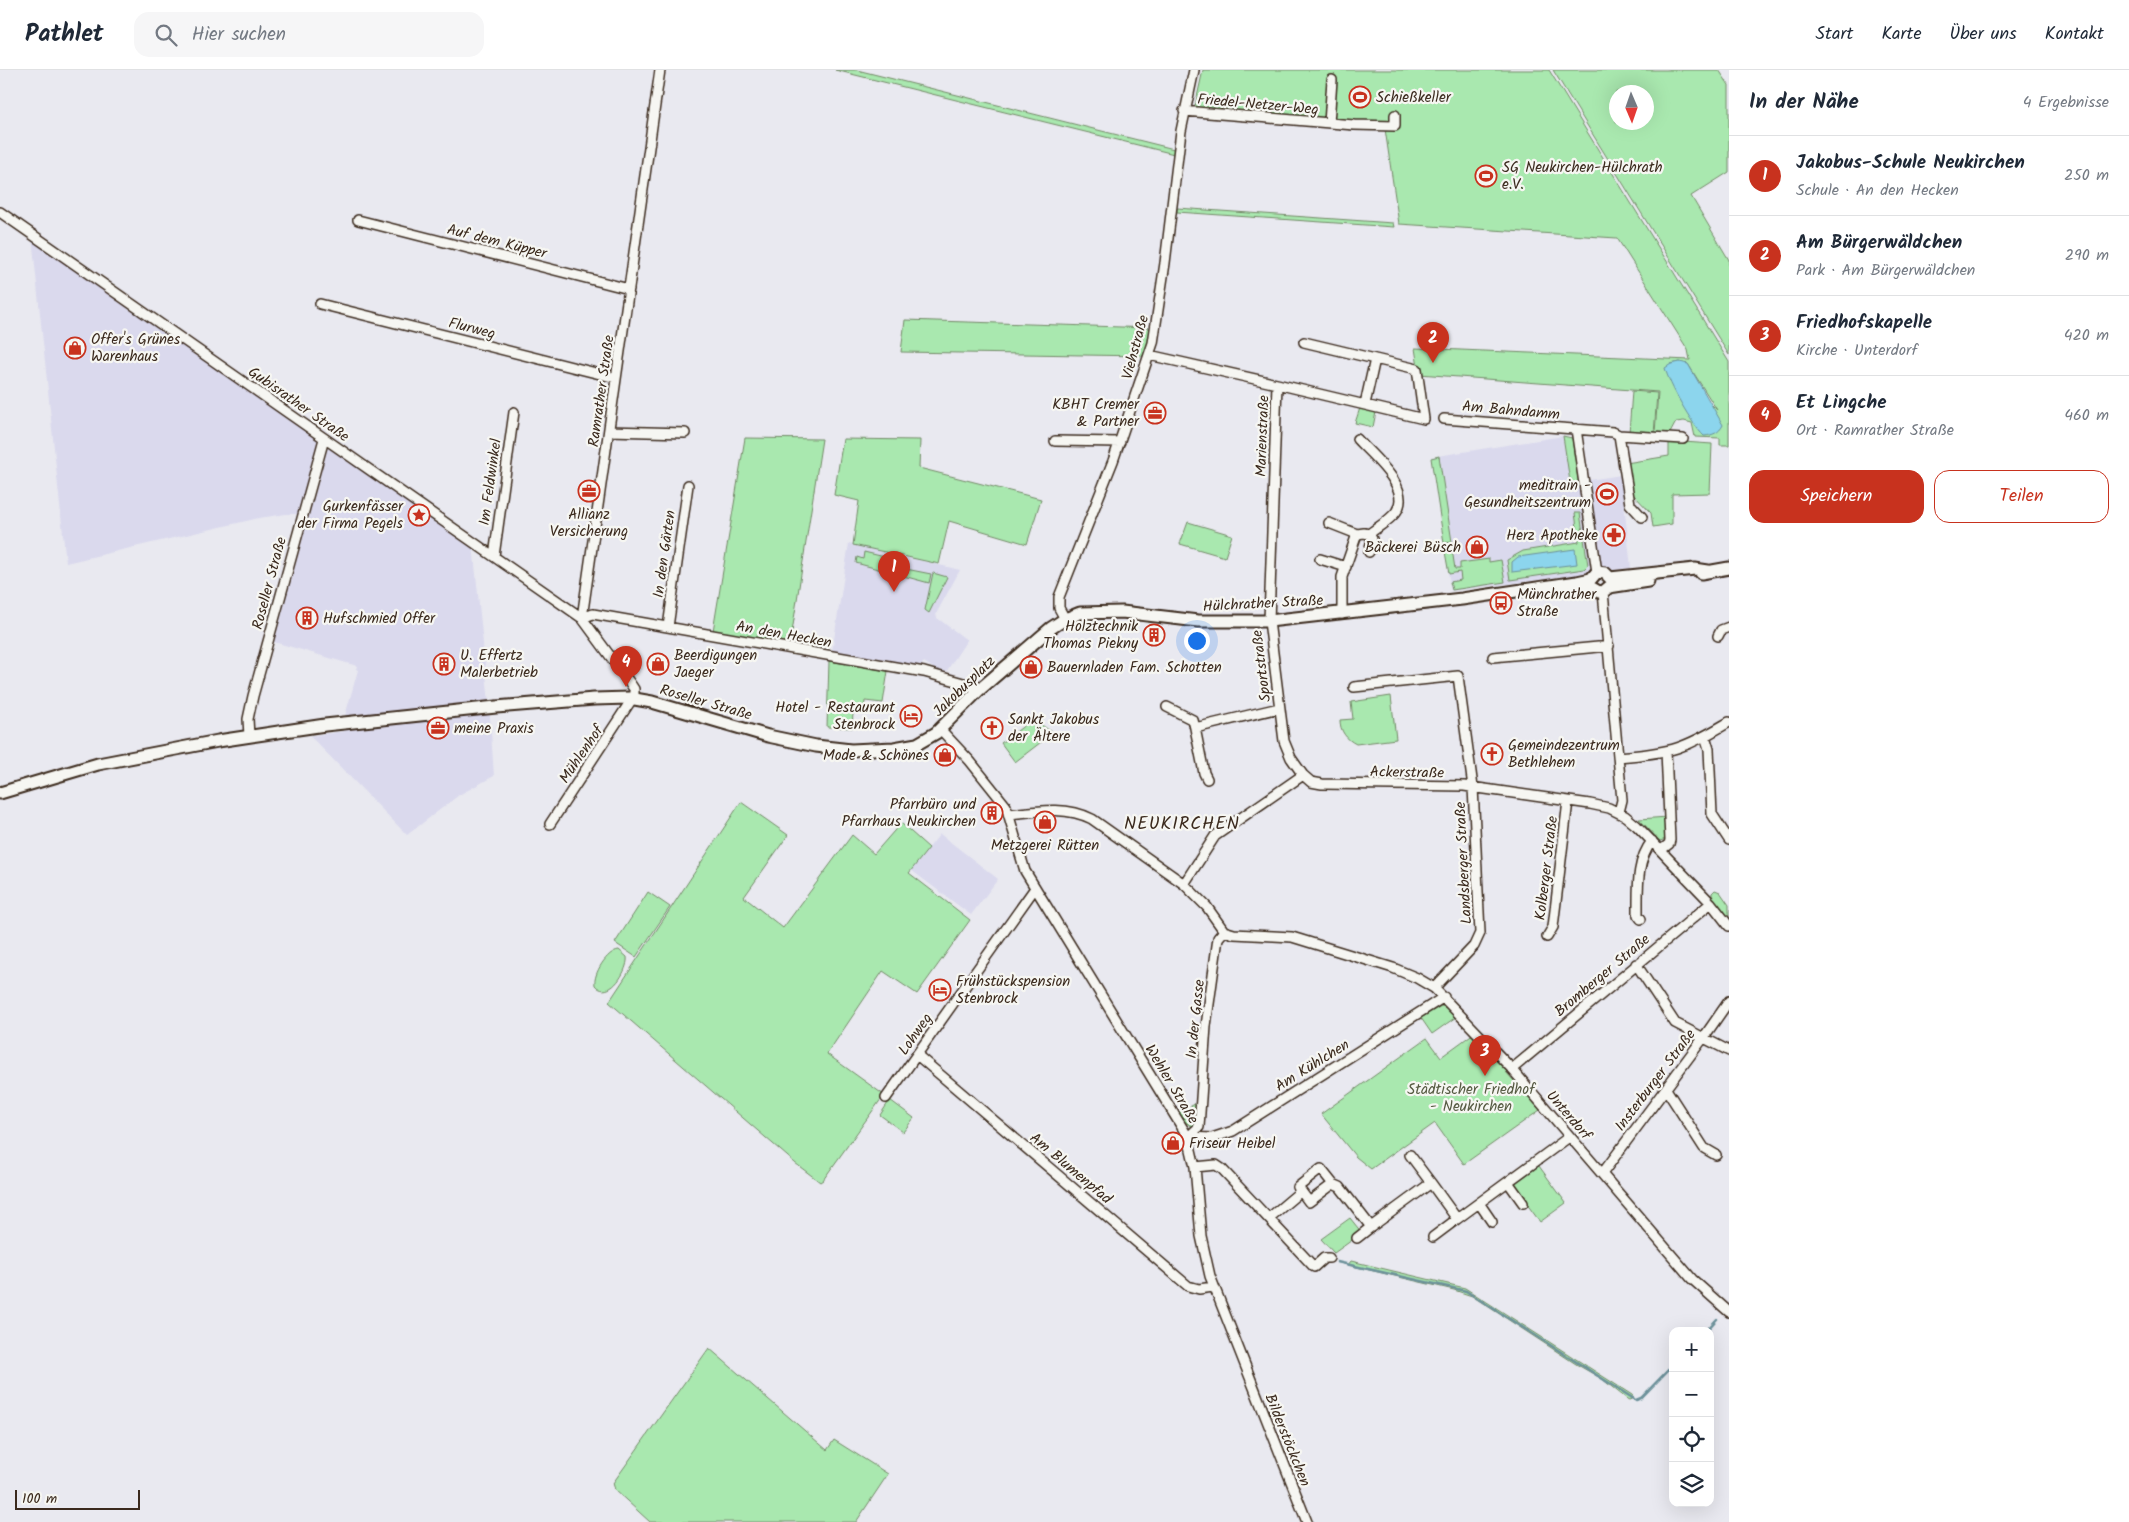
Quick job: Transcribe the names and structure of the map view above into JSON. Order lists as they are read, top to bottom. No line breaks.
{"streets":{"street":["Friedel-Netzer-Weg","Auf dem Küpper","Flurweg","Viehstraße","Ramrather Straße","Gubisrather Straße","Am Bahndamm","Marienstraße","Im Feldwinkel","In den Gärten","Roseller Straße","Hülchrather Straße","An den Hecken","Sportstraße","Jakobusplatz","Mühlenhof","Ackerstraße","Landsberger Straße","Kolberger Straße","Bromberger Straße","In der Gasse","Lohweg","Am Kühlchen","Insterburger Straße","Wehler Straße","Unterdorf","Am Blumenpfad","Bilderstöckchen"]},"crossings":[["Friedel-Netzer-Weg","Viehstraße"],["Auf dem Küpper","Ramrather Straße"],["Flurweg","Ramrather Straße"],["Viehstraße","Marienstraße"],["Viehstraße","Hülchrather Straße"],["Viehstraße","Jakobusplatz"],["Ramrather Straße","Gubisrather Straße"],["Ramrather Straße","An den Hecken"],["Gubisrather Straße","Im Feldwinkel"],["Gubisrather Straße","Roseller Straße"],["Gubisrather Straße","An den Hecken"],["Am Bahndamm","Hülchrather Straße"],["Marienstraße","Hülchrather Straße"],["Marienstraße","Sportstraße"],["In den Gärten","An den Hecken"],["Roseller Straße","Jakobusplatz"],["Roseller Straße","Mühlenhof"],["Hülchrather Straße","Sportstraße"],["Hülchrather Straße","Jakobusplatz"],["An den Hecken","Jakobusplatz"],["Sportstraße","Ackerstraße"],["Jakobusplatz","Wehler Straße"],["Ackerstraße","Landsberger Straße"],["Ackerstraße","Kolberger Straße"],["Ackerstraße","Bromberger Straße"],["Landsberger Straße","Unterdorf"],["Bromberger Straße","Unterdorf"],["In der Gasse","Am Kühlchen"],["In der Gasse","Wehler Straße"],["In der Gasse","Unterdorf"],["Lohweg","Wehler Straße"],["Lohweg","Am Blumenpfad"],["Am Kühlchen","Wehler Straße"],["Am Kühlchen","Unterdorf"],["Insterburger Straße","Unterdorf"],["Wehler Straße","Am Blumenpfad"],["Wehler Straße","Bilderstöckchen"]],"districts":["NEUKIRCHEN"],"parks":["Städtischer Friedhof - Neukirchen"],"places":{"sports":["Schießkeller","SG Neukirchen-Hülchrath e.V.","meditrain - Gesundheitszentrum"],"shop":["Offer's Grünes Warenhaus","Bäckerei Büsch","Beerdigungen Jaeger","Bauernladen Fam. Schotten","Mode & Schönes","Metzgerei Rütten","Friseur Heibel"],"office":["KBHT Cremer & Partner","Allianz Versicherung","meine Praxis"],"place":["Gurkenfässer der Firma Pegels"],"pharmacy":["Herz Apotheke"],"bus stop":["Münchrather Straße"],"building":["Hufschmied Offer","Holztechnik Thomas Piekny","U. Effertz Malerbetrieb","Pfarrbüro und Pfarrhaus Neukirchen"],"hotel":["Hotel - Restaurant Stenbrock","Frühstückspension Stenbrock"],"church":["Sankt Jakobus der Ältere","Gemeindezentrum Bethlehem"]},"scale_bar":"100 m","north":"bottom","page":{"header":"Pathlet","search":"Hier suchen","nav":["Start","Karte","Über uns","Kontakt"],"heading":["In der Nähe","4 Ergebnisse"],"list":[{"mark":"1","name":"Jakobus-Schule Neukirchen","note":"Schule · An den Hecken","value":"250 m"},{"mark":"2","name":"Am Bürgerwäldchen","note":"Park · Am Bürgerwäldchen","value":"290 m"},{"mark":"3","name":"Friedhofskapelle","note":"Kirche · Unterdorf","value":"420 m"},{"mark":"4","name":"Et Lingche","note":"Ort · Ramrather Straße","value":"460 m"}],"pins":["2","1","4","3"],"buttons":["Speichern","Teilen"],"map_buttons":["+","−"],"scale":"100 m"}}
